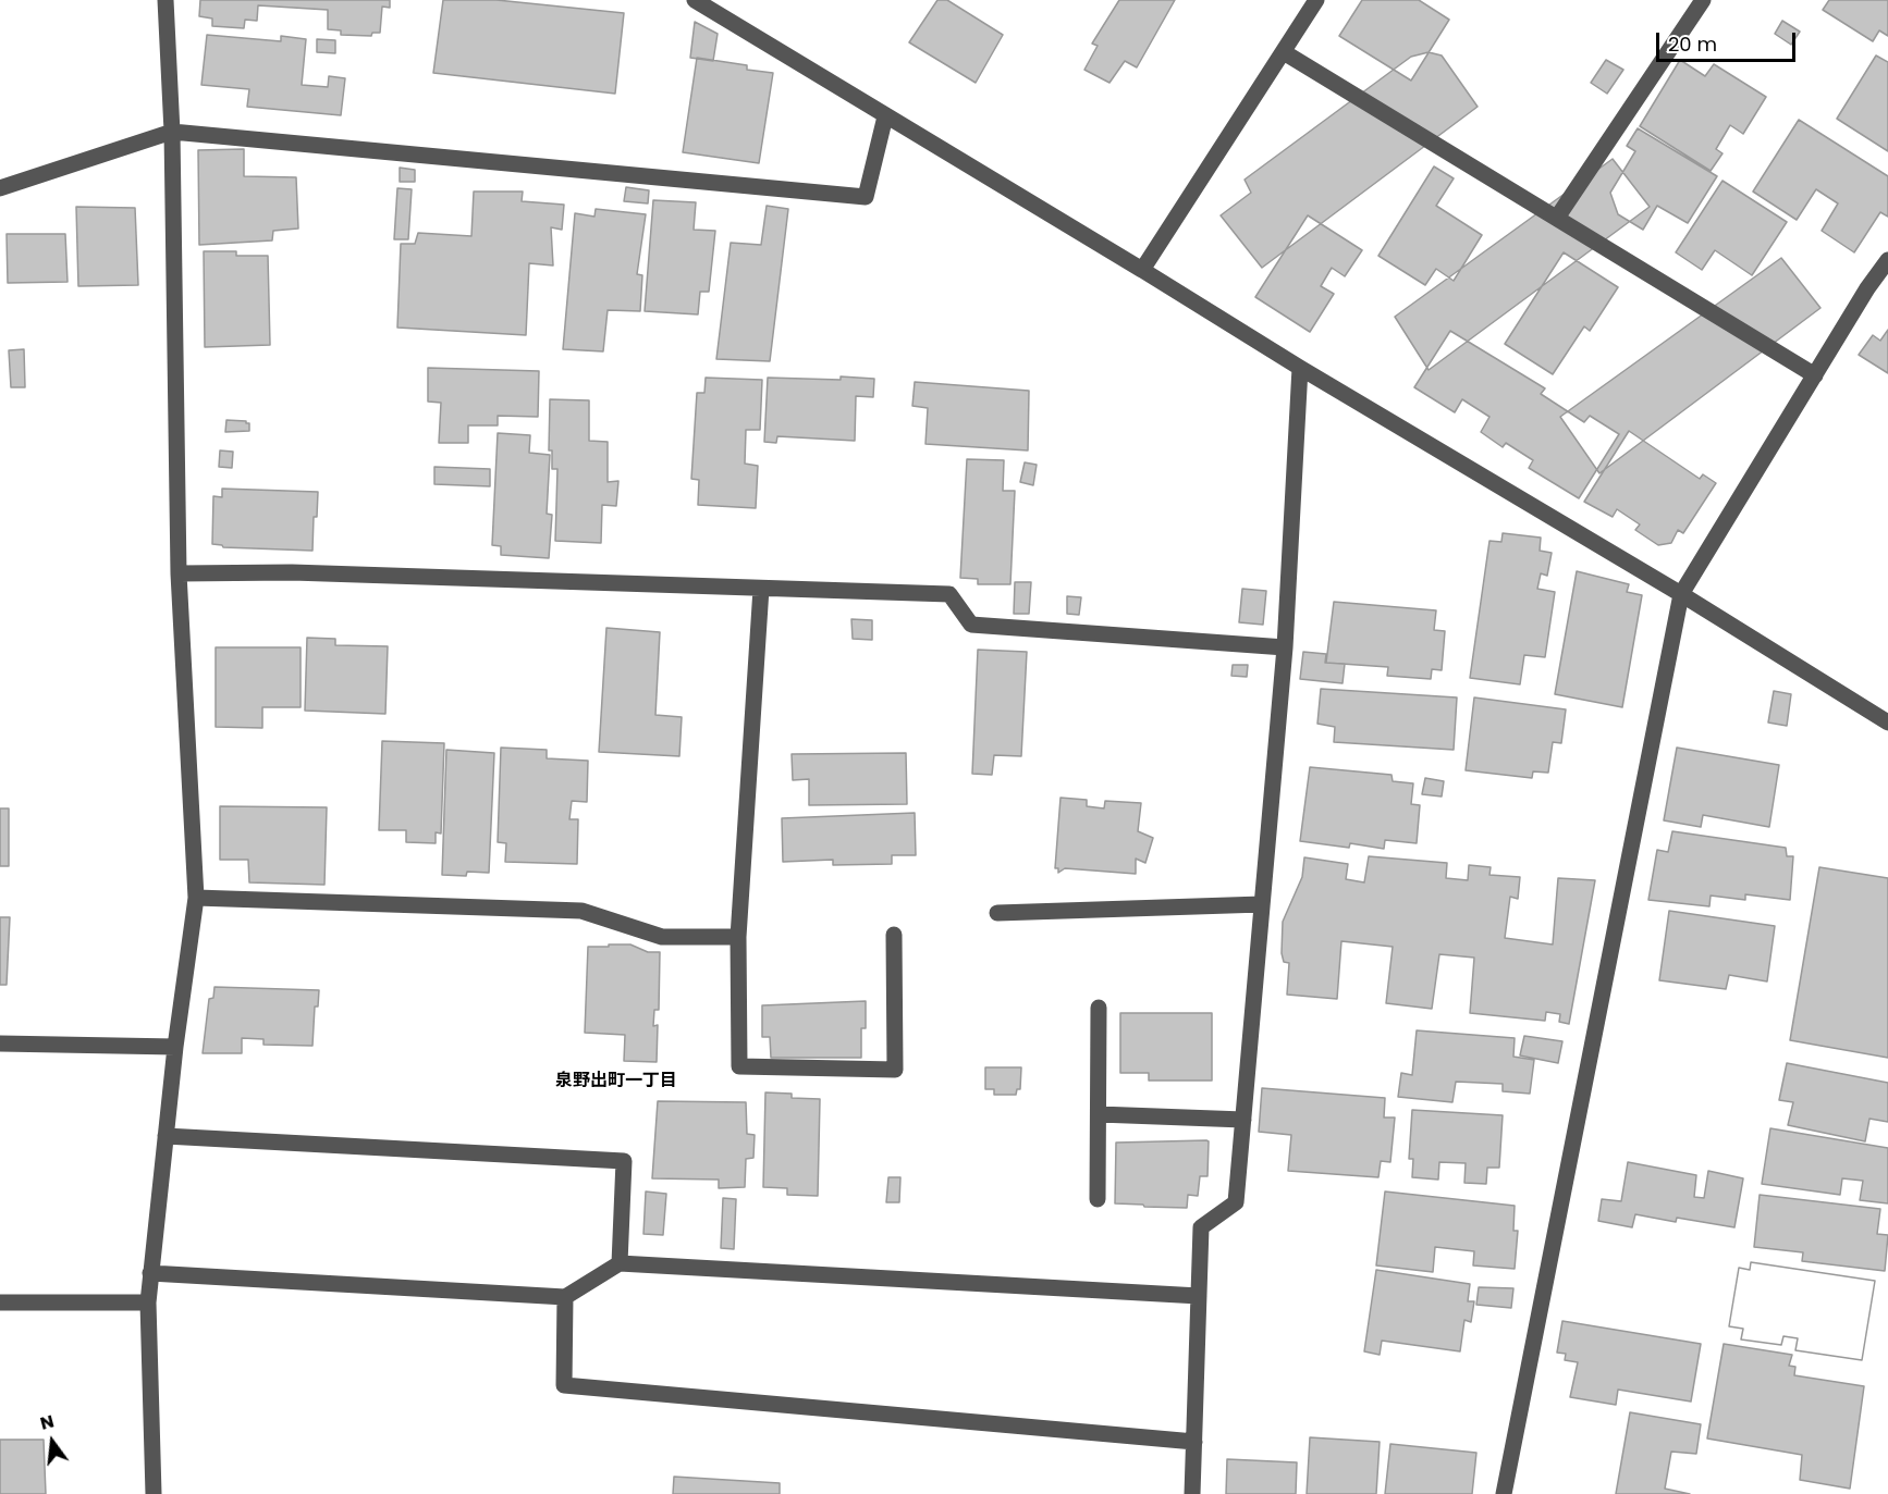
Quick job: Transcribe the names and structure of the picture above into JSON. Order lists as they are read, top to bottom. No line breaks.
{"districts":["泉野出町一丁目"],"scale_bar":"20 m","north":"top"}
